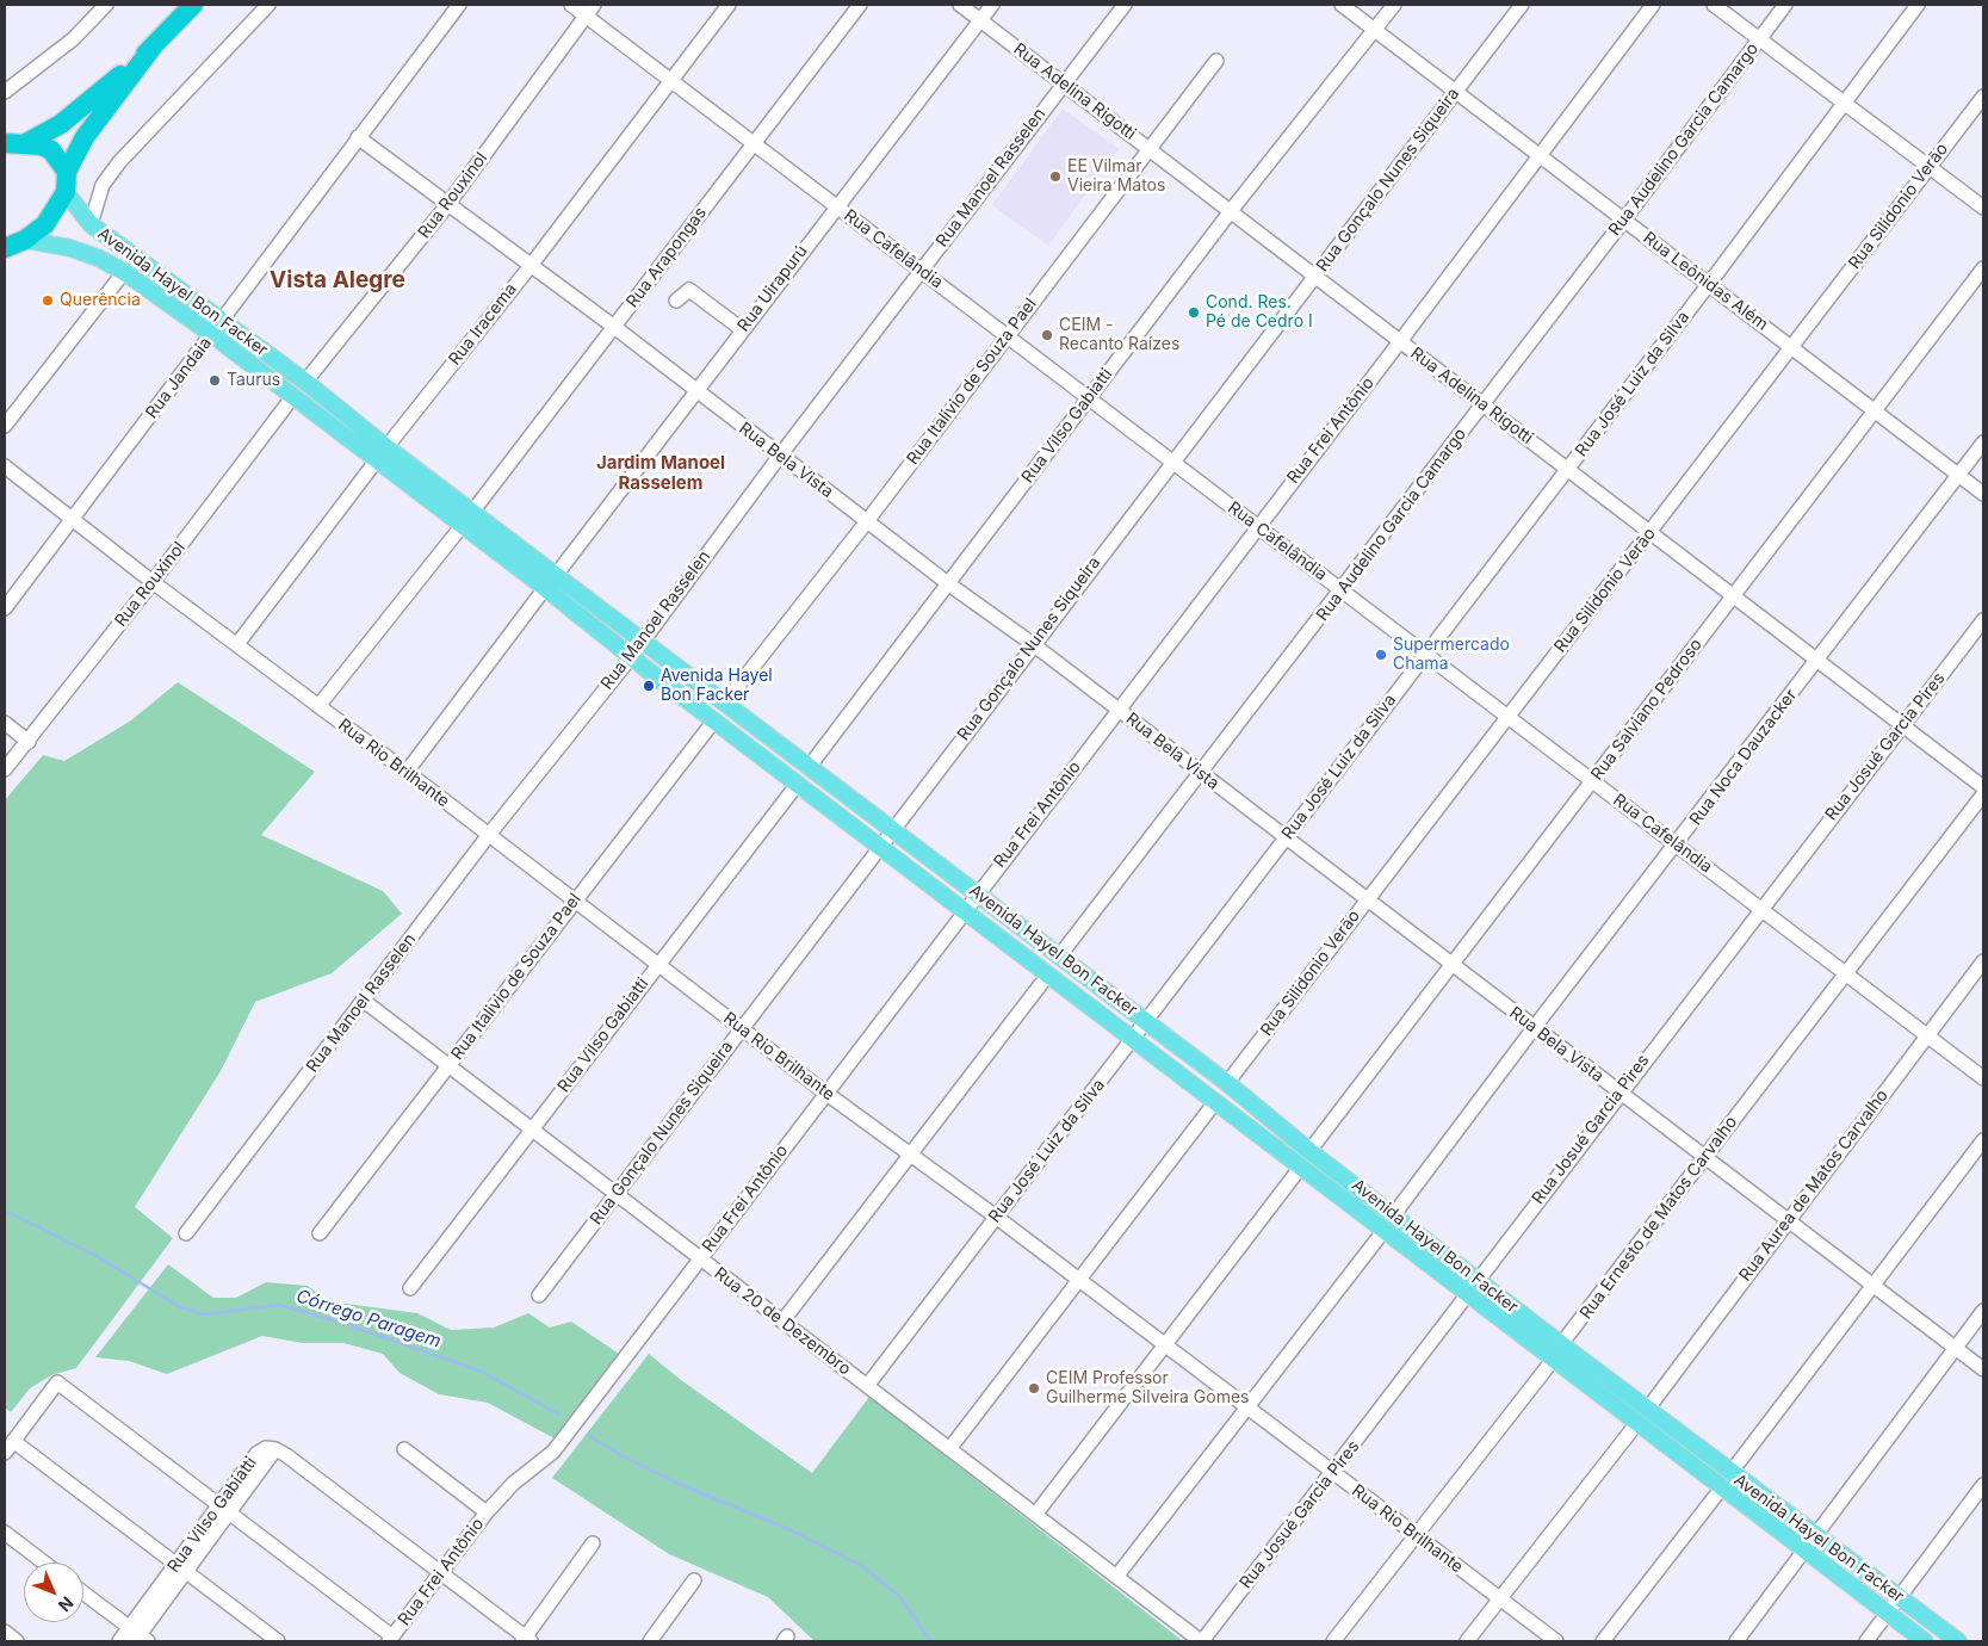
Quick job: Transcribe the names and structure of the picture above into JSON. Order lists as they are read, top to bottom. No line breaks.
{"streets":{"main road":["Avenida Hayel Bon Facker"],"street":["Rua Adelina Rigotti","Rua Audelino Garcia Camargo","Rua Manoel Rasselen","Rua Gonçalo Nunes Siqueira","Rua Rouxinol","Rua Silidonio Verão","Rua Cafelândia","Rua Arapongas","Rua Leônidas Além","Rua Uirapurú","Rua Iracema","Rua Jandaia","Rua Italivio de Souza Pael","Rua José Luiz da Silva","Rua Vilso Gabiatti","Rua Frei Antônio","Rua Bela Vista","Rua Salviano Pedroso","Rua Josué Garcia Pires","Rua Noca Dauzacker","Rua Rio Brilhante","Rua Aurea de Matos Carvalho","Rua Ernesto de Matos Carvalho","Rua 20 de Dezembro"]},"crossings":[["Rua Adelina Rigotti","Rua Audelino Garcia Camargo"],["Rua Adelina Rigotti","Rua Manoel Rasselen"],["Rua Adelina Rigotti","Rua Gonçalo Nunes Siqueira"],["Rua Adelina Rigotti","Rua Silidonio Verão"],["Rua Adelina Rigotti","Rua Uirapurú"],["Rua Adelina Rigotti","Rua Italivio de Souza Pael"],["Rua Adelina Rigotti","Rua José Luiz da Silva"],["Rua Adelina Rigotti","Rua Vilso Gabiatti"],["Rua Adelina Rigotti","Rua Frei Antônio"],["Rua Adelina Rigotti","Rua Salviano Pedroso"],["Rua Adelina Rigotti","Rua Josué Garcia Pires"],["Rua Adelina Rigotti","Rua Noca Dauzacker"],["Rua Audelino Garcia Camargo","Rua Cafelândia"],["Rua Audelino Garcia Camargo","Rua Leônidas Além"],["Rua Audelino Garcia Camargo","Avenida Hayel Bon Facker"],["Rua Audelino Garcia Camargo","Rua Bela Vista"],["Rua Manoel Rasselen","Rua Cafelândia"],["Rua Manoel Rasselen","Avenida Hayel Bon Facker"],["Rua Manoel Rasselen","Rua Bela Vista"],["Rua Manoel Rasselen","Rua Rio Brilhante"],["Rua Manoel Rasselen","Rua 20 de Dezembro"],["Rua Gonçalo Nunes Siqueira","Rua Cafelândia"],["Rua Gonçalo Nunes Siqueira","Rua Leônidas Além"],["Rua Gonçalo Nunes Siqueira","Avenida Hayel Bon Facker"],["Rua Gonçalo Nunes Siqueira","Rua Bela Vista"],["Rua Gonçalo Nunes Siqueira","Rua Rio Brilhante"],["Rua Gonçalo Nunes Siqueira","Rua 20 de Dezembro"],["Rua Rouxinol","Rua Cafelândia"],["Rua Rouxinol","Avenida Hayel Bon Facker"],["Rua Rouxinol","Rua Bela Vista"],["Rua Rouxinol","Rua Rio Brilhante"],["Rua Silidonio Verão","Rua Cafelândia"],["Rua Silidonio Verão","Rua Leônidas Além"],["Rua Silidonio Verão","Avenida Hayel Bon Facker"],["Rua Silidonio Verão","Rua Bela Vista"],["Rua Cafelândia","Rua Arapongas"],["Rua Cafelândia","Rua Uirapurú"],["Rua Cafelândia","Rua Iracema"],["Rua Cafelândia","Rua Italivio de Souza Pael"],["Rua Cafelândia","Rua José Luiz da Silva"],["Rua Cafelândia","Rua Vilso Gabiatti"],["Rua Cafelândia","Rua Frei Antônio"],["Rua Cafelândia","Rua Salviano Pedroso"],["Rua Cafelândia","Rua Josué Garcia Pires"],["Rua Cafelândia","Rua Noca Dauzacker"],["Rua Cafelândia","Rua Aurea de Matos Carvalho"],["Rua Cafelândia","Rua Ernesto de Matos Carvalho"],["Rua Arapongas","Avenida Hayel Bon Facker"],["Rua Arapongas","Rua Bela Vista"],["Rua Leônidas Além","Rua José Luiz da Silva"],["Rua Leônidas Além","Rua Vilso Gabiatti"],["Rua Leônidas Além","Rua Frei Antônio"],["Rua Leônidas Além","Rua Salviano Pedroso"],["Rua Leônidas Além","Rua Noca Dauzacker"],["Rua Uirapurú","Avenida Hayel Bon Facker"],["Rua Uirapurú","Rua Bela Vista"],["Avenida Hayel Bon Facker","Rua Iracema"],["Avenida Hayel Bon Facker","Rua Jandaia"],["Avenida Hayel Bon Facker","Rua Italivio de Souza Pael"],["Avenida Hayel Bon Facker","Rua José Luiz da Silva"],["Avenida Hayel Bon Facker","Rua Vilso Gabiatti"],["Avenida Hayel Bon Facker","Rua Frei Antônio"],["Avenida Hayel Bon Facker","Rua Salviano Pedroso"],["Avenida Hayel Bon Facker","Rua Josué Garcia Pires"],["Avenida Hayel Bon Facker","Rua Noca Dauzacker"],["Avenida Hayel Bon Facker","Rua Aurea de Matos Carvalho"],["Avenida Hayel Bon Facker","Rua Ernesto de Matos Carvalho"],["Rua Iracema","Rua Bela Vista"],["Rua Iracema","Rua Rio Brilhante"],["Rua Jandaia","Rua Bela Vista"],["Rua Jandaia","Rua Rio Brilhante"],["Rua Italivio de Souza Pael","Rua Bela Vista"],["Rua Italivio de Souza Pael","Rua Rio Brilhante"],["Rua Italivio de Souza Pael","Rua 20 de Dezembro"],["Rua José Luiz da Silva","Rua Bela Vista"],["Rua José Luiz da Silva","Rua Rio Brilhante"],["Rua José Luiz da Silva","Rua 20 de Dezembro"],["Rua Vilso Gabiatti","Rua Frei Antônio"],["Rua Vilso Gabiatti","Rua Bela Vista"],["Rua Vilso Gabiatti","Rua Rio Brilhante"],["Rua Vilso Gabiatti","Rua 20 de Dezembro"],["Rua Frei Antônio","Rua Bela Vista"],["Rua Frei Antônio","Rua Rio Brilhante"],["Rua Frei Antônio","Rua 20 de Dezembro"],["Rua Bela Vista","Rua Salviano Pedroso"],["Rua Bela Vista","Rua Josué Garcia Pires"],["Rua Bela Vista","Rua Noca Dauzacker"],["Rua Bela Vista","Rua Aurea de Matos Carvalho"],["Rua Bela Vista","Rua Ernesto de Matos Carvalho"],["Rua Josué Garcia Pires","Rua Rio Brilhante"],["Rua Josué Garcia Pires","Rua 20 de Dezembro"],["Rua Rio Brilhante","Rua Ernesto de Matos Carvalho"]],"districts":["Vista Alegre","Jardim Manoel Rasselem"],"water":["Córrego Paragem"],"places":["EE Vilmar Vieira Matos","Querência","Cond. Res. Pé de Cedro I","CEIM - Recanto Raízes","Taurus","Supermercado Chama","Avenida Hayel Bon Facker","CEIM Professor Guilherme Silveira Gomes"],"north":"bottom right"}
